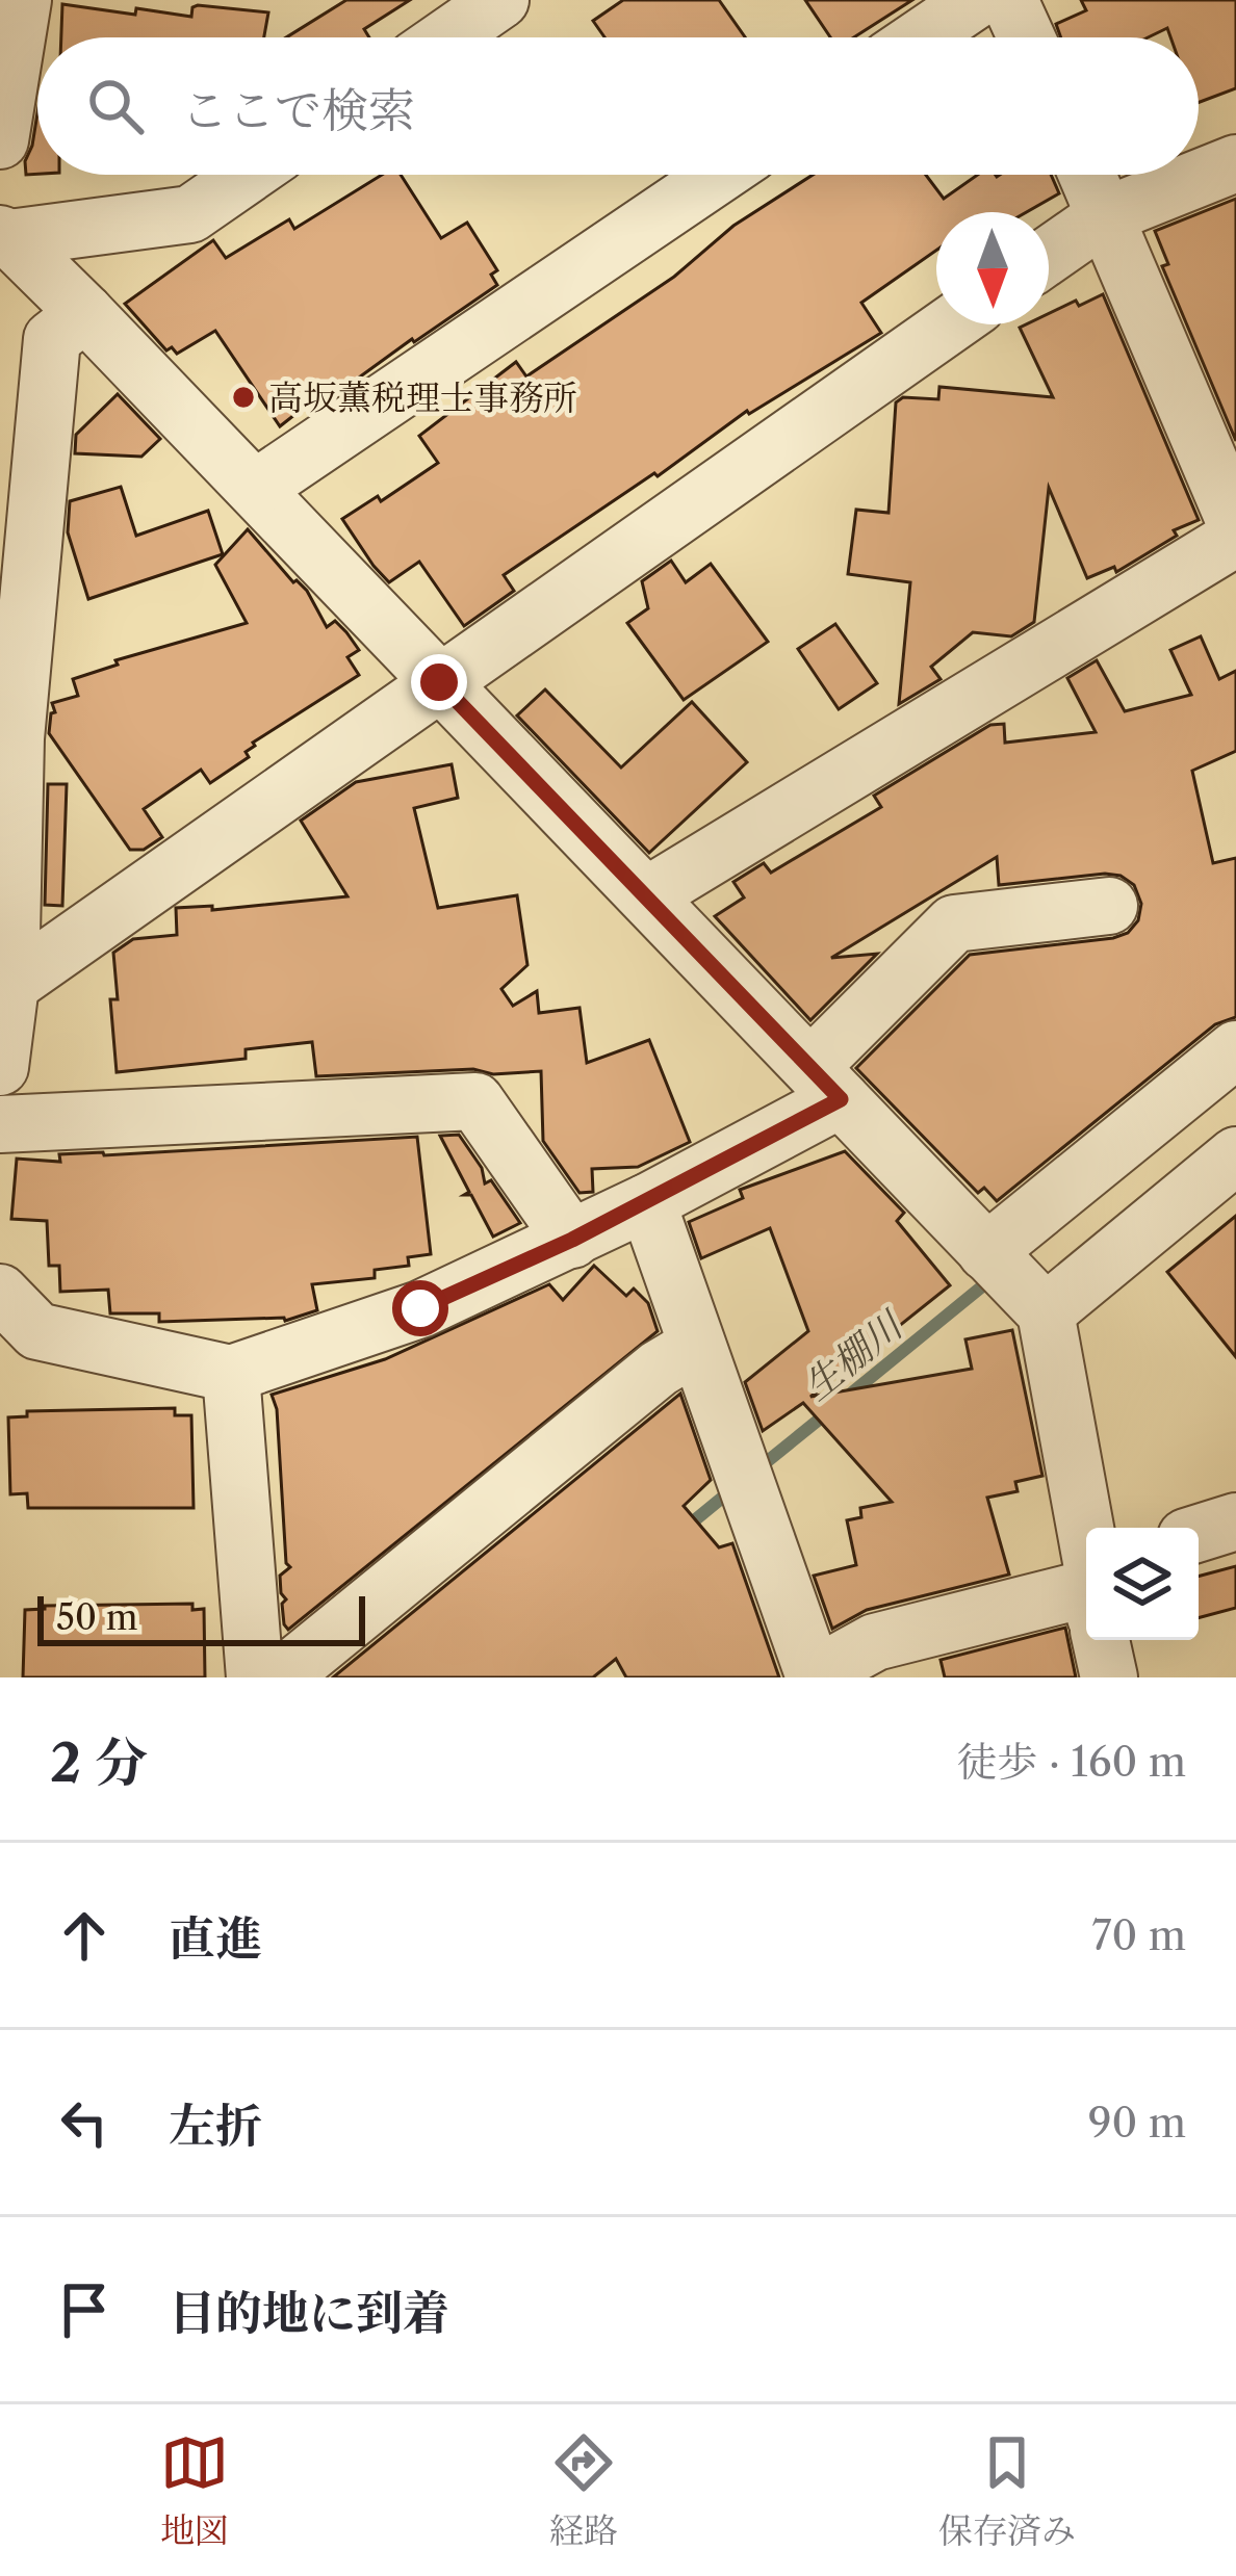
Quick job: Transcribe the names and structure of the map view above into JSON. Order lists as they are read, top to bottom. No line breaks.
{"water":["生棚川"],"places":["高坂薫税理士事務所"],"scale_bar":"50 m","north":"bottom","page":{"search":"ここで検索","scale":"50 m","heading":["2 分","徒歩 · 160 m"],"list":[["直進","70 m"],["左折","90 m"],"目的地に到着"],"nav":["地図","経路","保存済み"]}}
